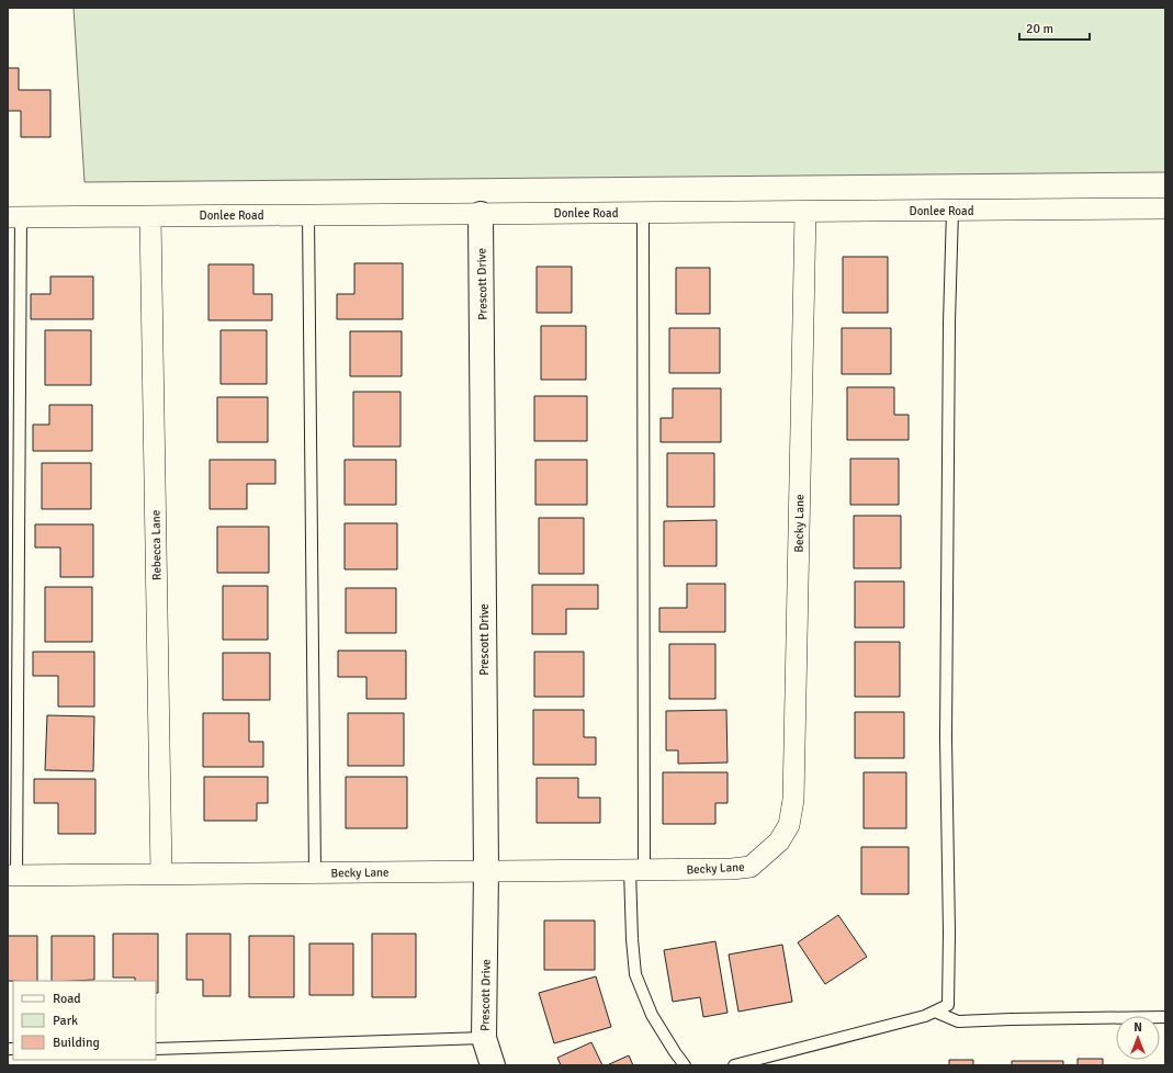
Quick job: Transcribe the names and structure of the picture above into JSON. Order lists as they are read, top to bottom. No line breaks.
{"streets":{"street":["Donlee Road","Prescott Drive","Becky Lane","Rebecca Lane"]},"crossings":[["Donlee Road","Prescott Drive"],["Donlee Road","Becky Lane"],["Donlee Road","Rebecca Lane"],["Prescott Drive","Becky Lane"],["Becky Lane","Rebecca Lane"]],"legend":["Road","Park","Building"],"scale_bar":"20 m","north":"top"}
